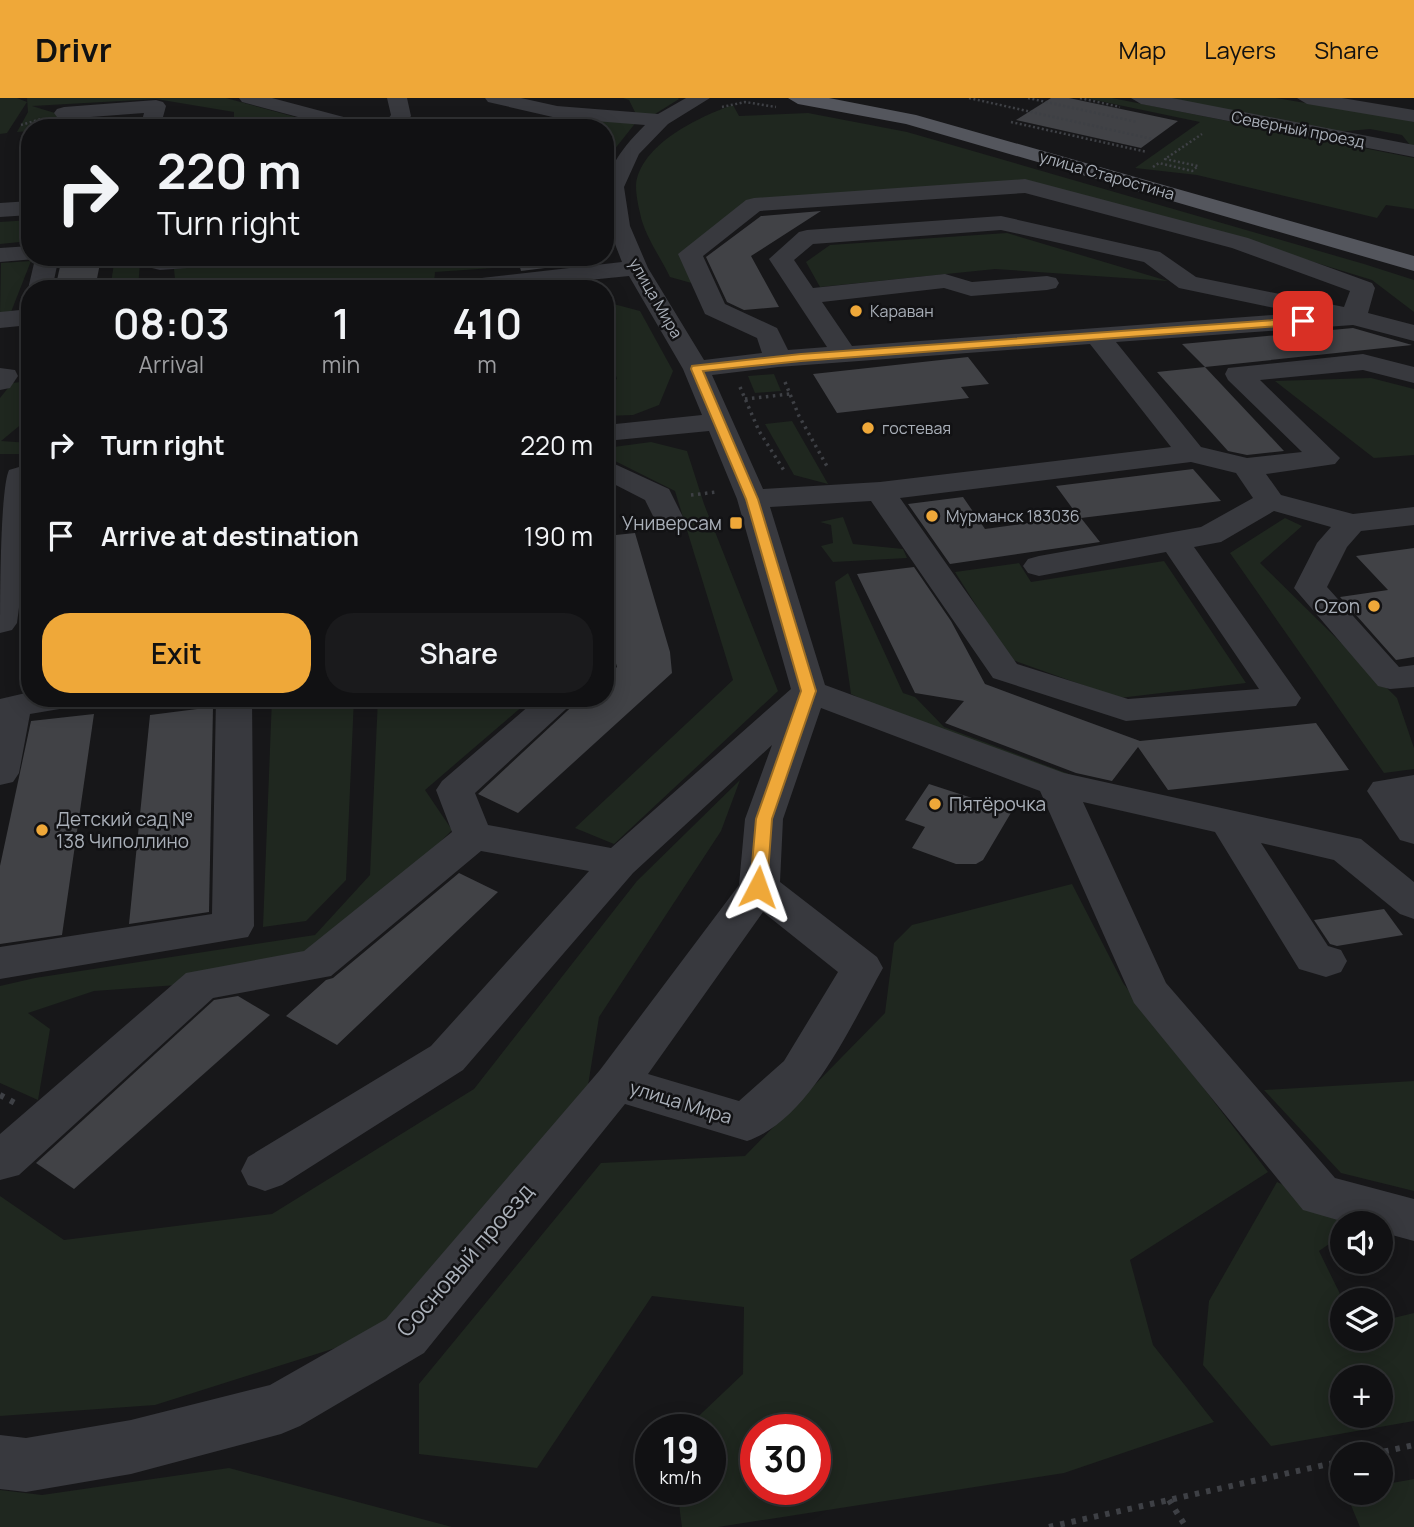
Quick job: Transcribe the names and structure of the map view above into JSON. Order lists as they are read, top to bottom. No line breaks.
{"streets":{"main road":["улица Старостина"],"street":["Северный проезд","улица Мира","Сосновый проезд"]},"crossings":[["улица Мира","Сосновый проезд"]],"places":{"other":["Караван","гостевая","Мурманск 183036","Ozon","Пятёрочка","Детский сад № 138 Чиполлино"],"transit":["Универсам"]},"page":{"header":"Drivr","nav":["Map","Layers","Share"],"turn":["220 m","Turn right"],"eta":["08:03","Arrival","1","min","410","m"],"list":[{"name":"Turn right","value":"220 m"},{"name":"Arrive at destination","value":"190 m"}],"buttons":["Exit","Share"],"map_buttons":["+","−"],"speed":"19 km/h","limit":"30"}}
